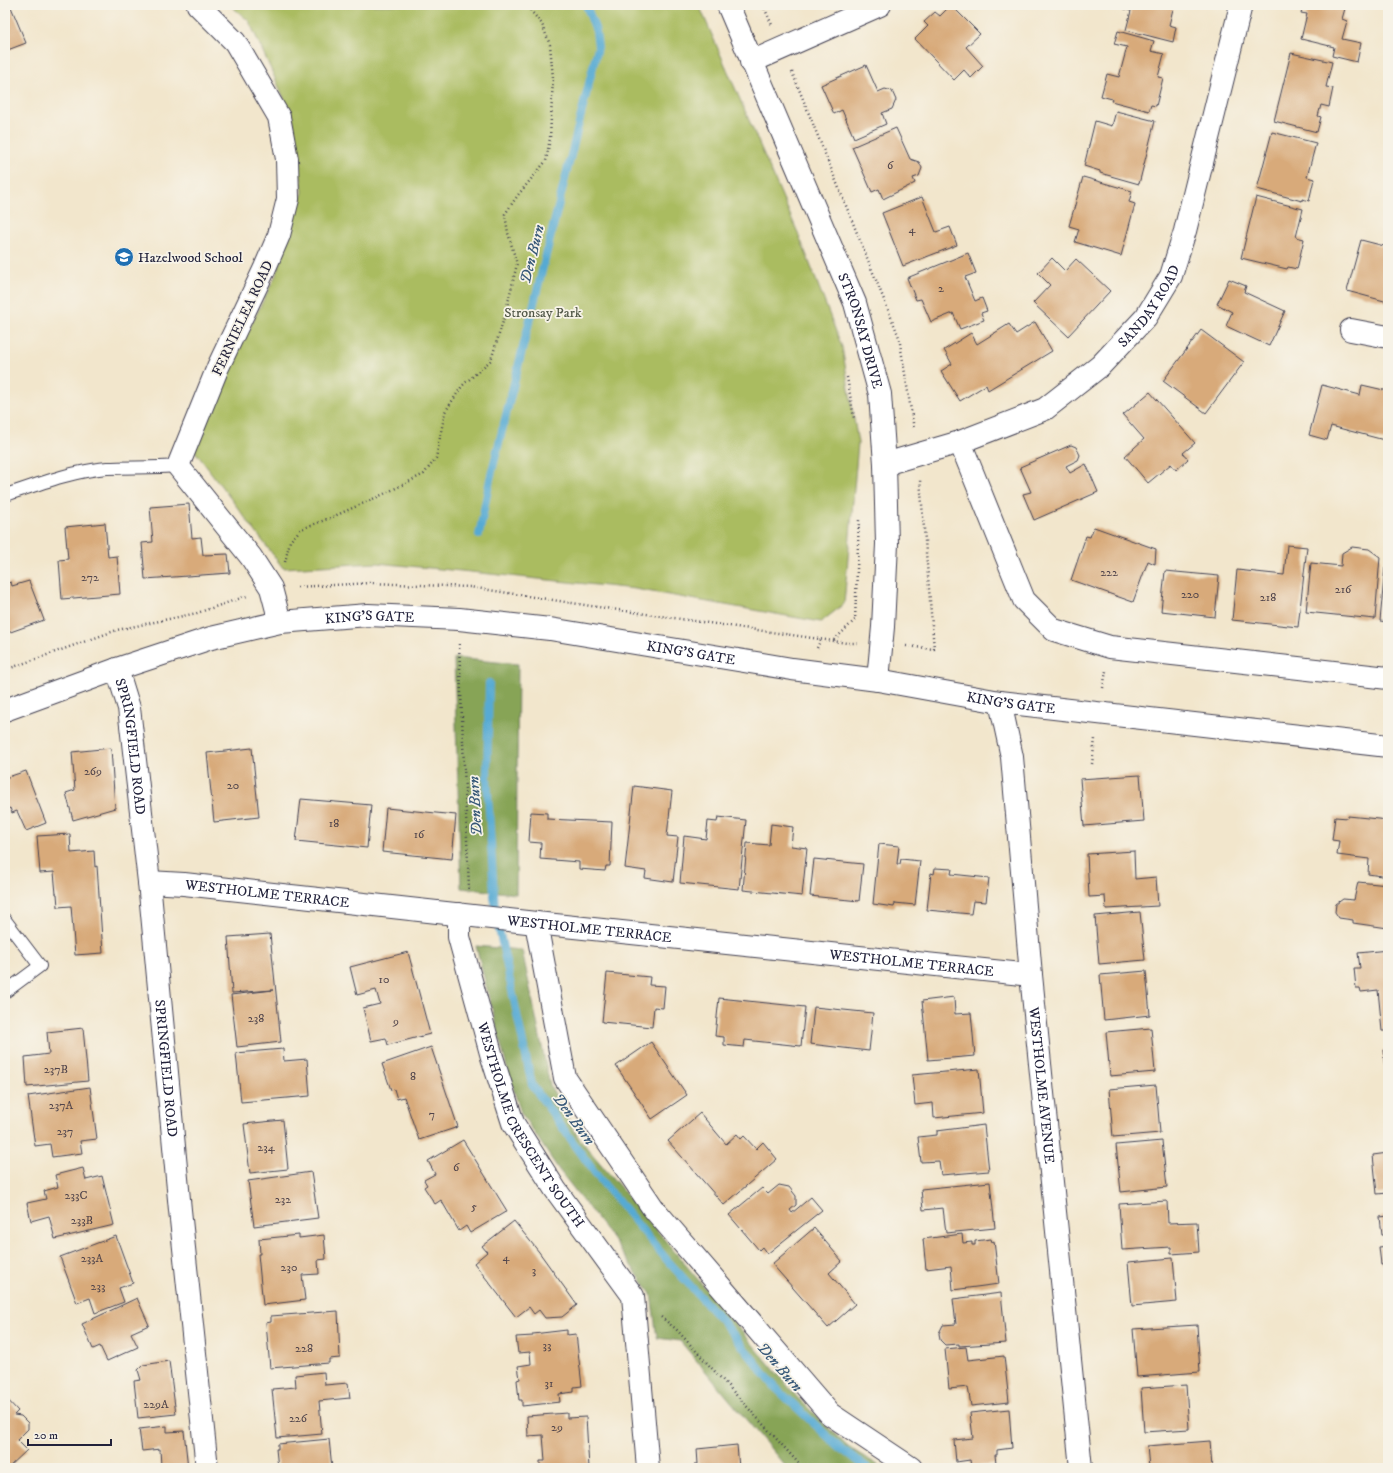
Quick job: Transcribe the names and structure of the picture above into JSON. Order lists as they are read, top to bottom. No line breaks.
{"streets":{"street":["SANDAY ROAD","FERNIELEA ROAD","STRONSAY DRIVE","KING'S GATE","SPRINGFIELD ROAD","WESTHOLME TERRACE","WESTHOLME AVENUE","WESTHOLME CRESCENT SOUTH"]},"crossings":[["SANDAY ROAD","STRONSAY DRIVE"],["STRONSAY DRIVE","KING'S GATE"],["KING'S GATE","SPRINGFIELD ROAD"],["KING'S GATE","WESTHOLME AVENUE"],["SPRINGFIELD ROAD","WESTHOLME TERRACE"],["WESTHOLME TERRACE","WESTHOLME AVENUE"],["WESTHOLME TERRACE","WESTHOLME CRESCENT SOUTH"]],"water":["Den Burn"],"parks":["Stronsay Park"],"places":{"school or university":["Hazelwood School"]},"house_numbers":["6","4","2","222","272","216","220","218","269","20","18","16","10","238","9","237B","8","237A","7","237","234","6","233C","232","5","233B","4","233A","230","3","233","33","228","31","229A","226","29"],"scale_bar":"20 m"}
